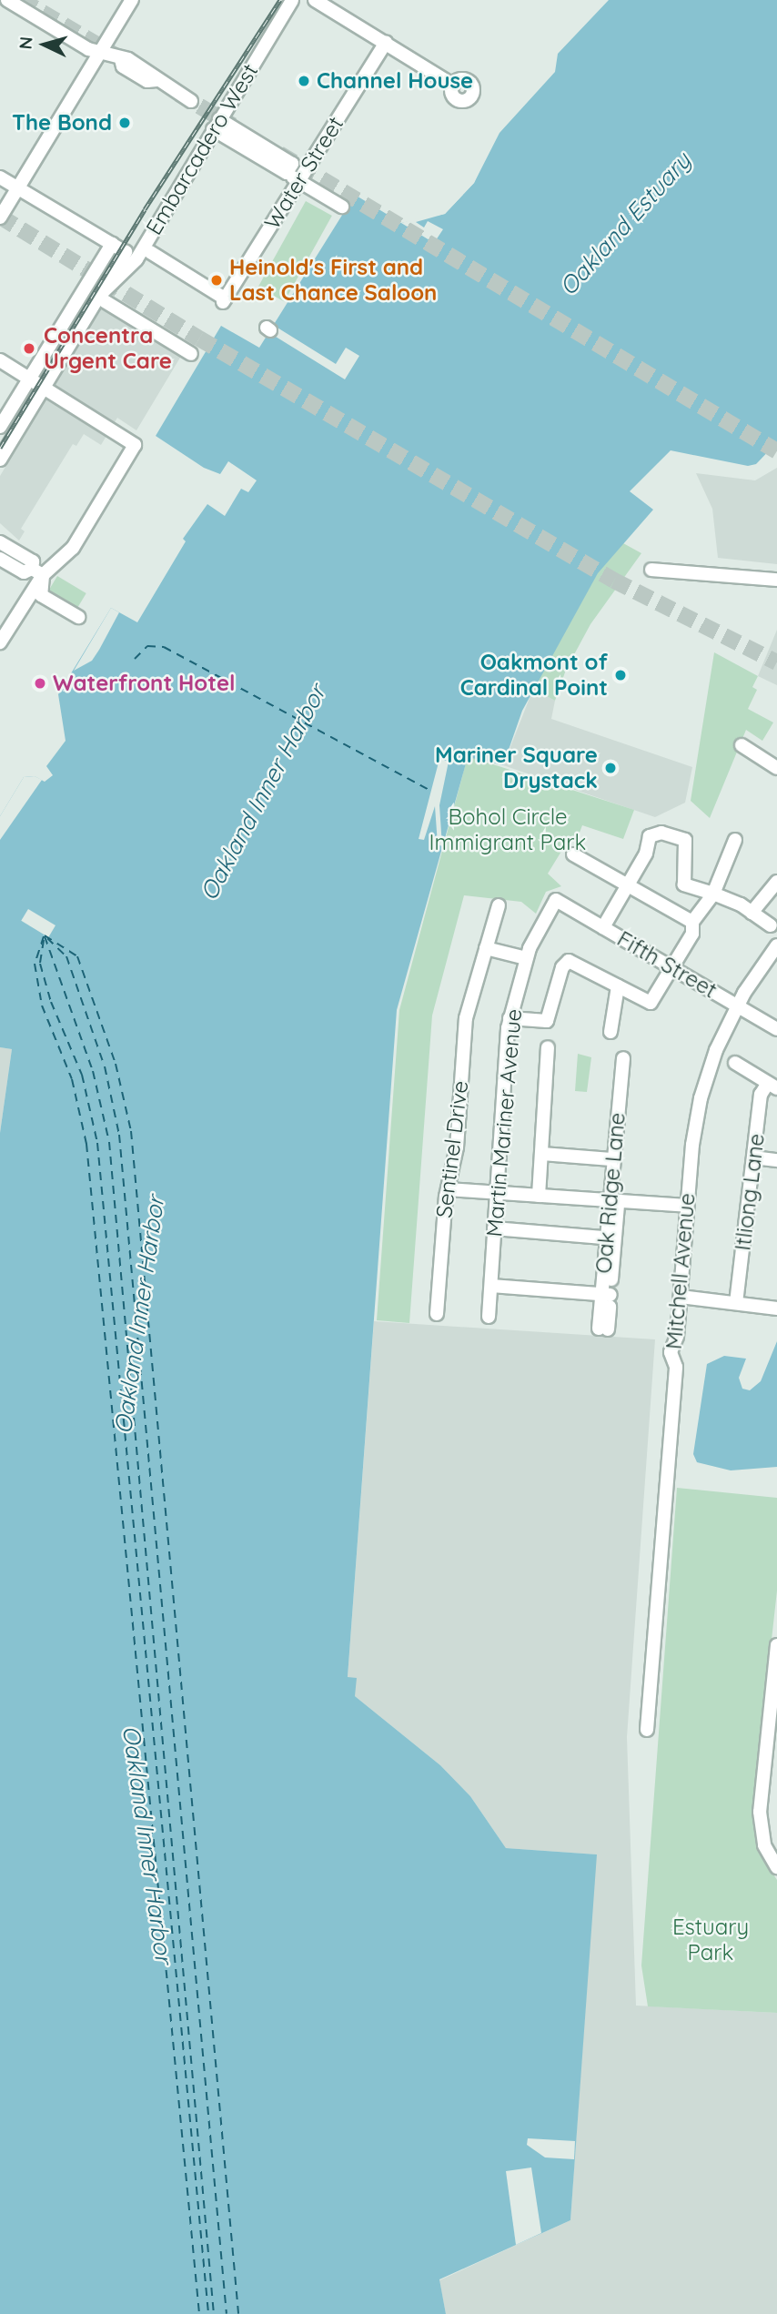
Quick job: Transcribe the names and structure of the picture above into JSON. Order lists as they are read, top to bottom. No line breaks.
{"streets":{"street":["Embarcadero West","Water Street","Fifth Street","Martin Mariner Avenue","Sentinel Drive","Itliong Lane","Oak Ridge Lane","Mitchell Avenue"]},"crossings":[["Fifth Street","Martin Mariner Avenue"],["Fifth Street","Mitchell Avenue"]],"water":["Oakland Estuary","Oakland Inner Harbor"],"parks":["Bohol Circle Immigrant Park","Estuary Park"],"places":["Channel House","The Bond","Heinold's First and Last Chance Saloon","Concentra Urgent Care","Oakmont of Cardinal Point","Waterfront Hotel","Mariner Square Drystack"],"north":"left"}
